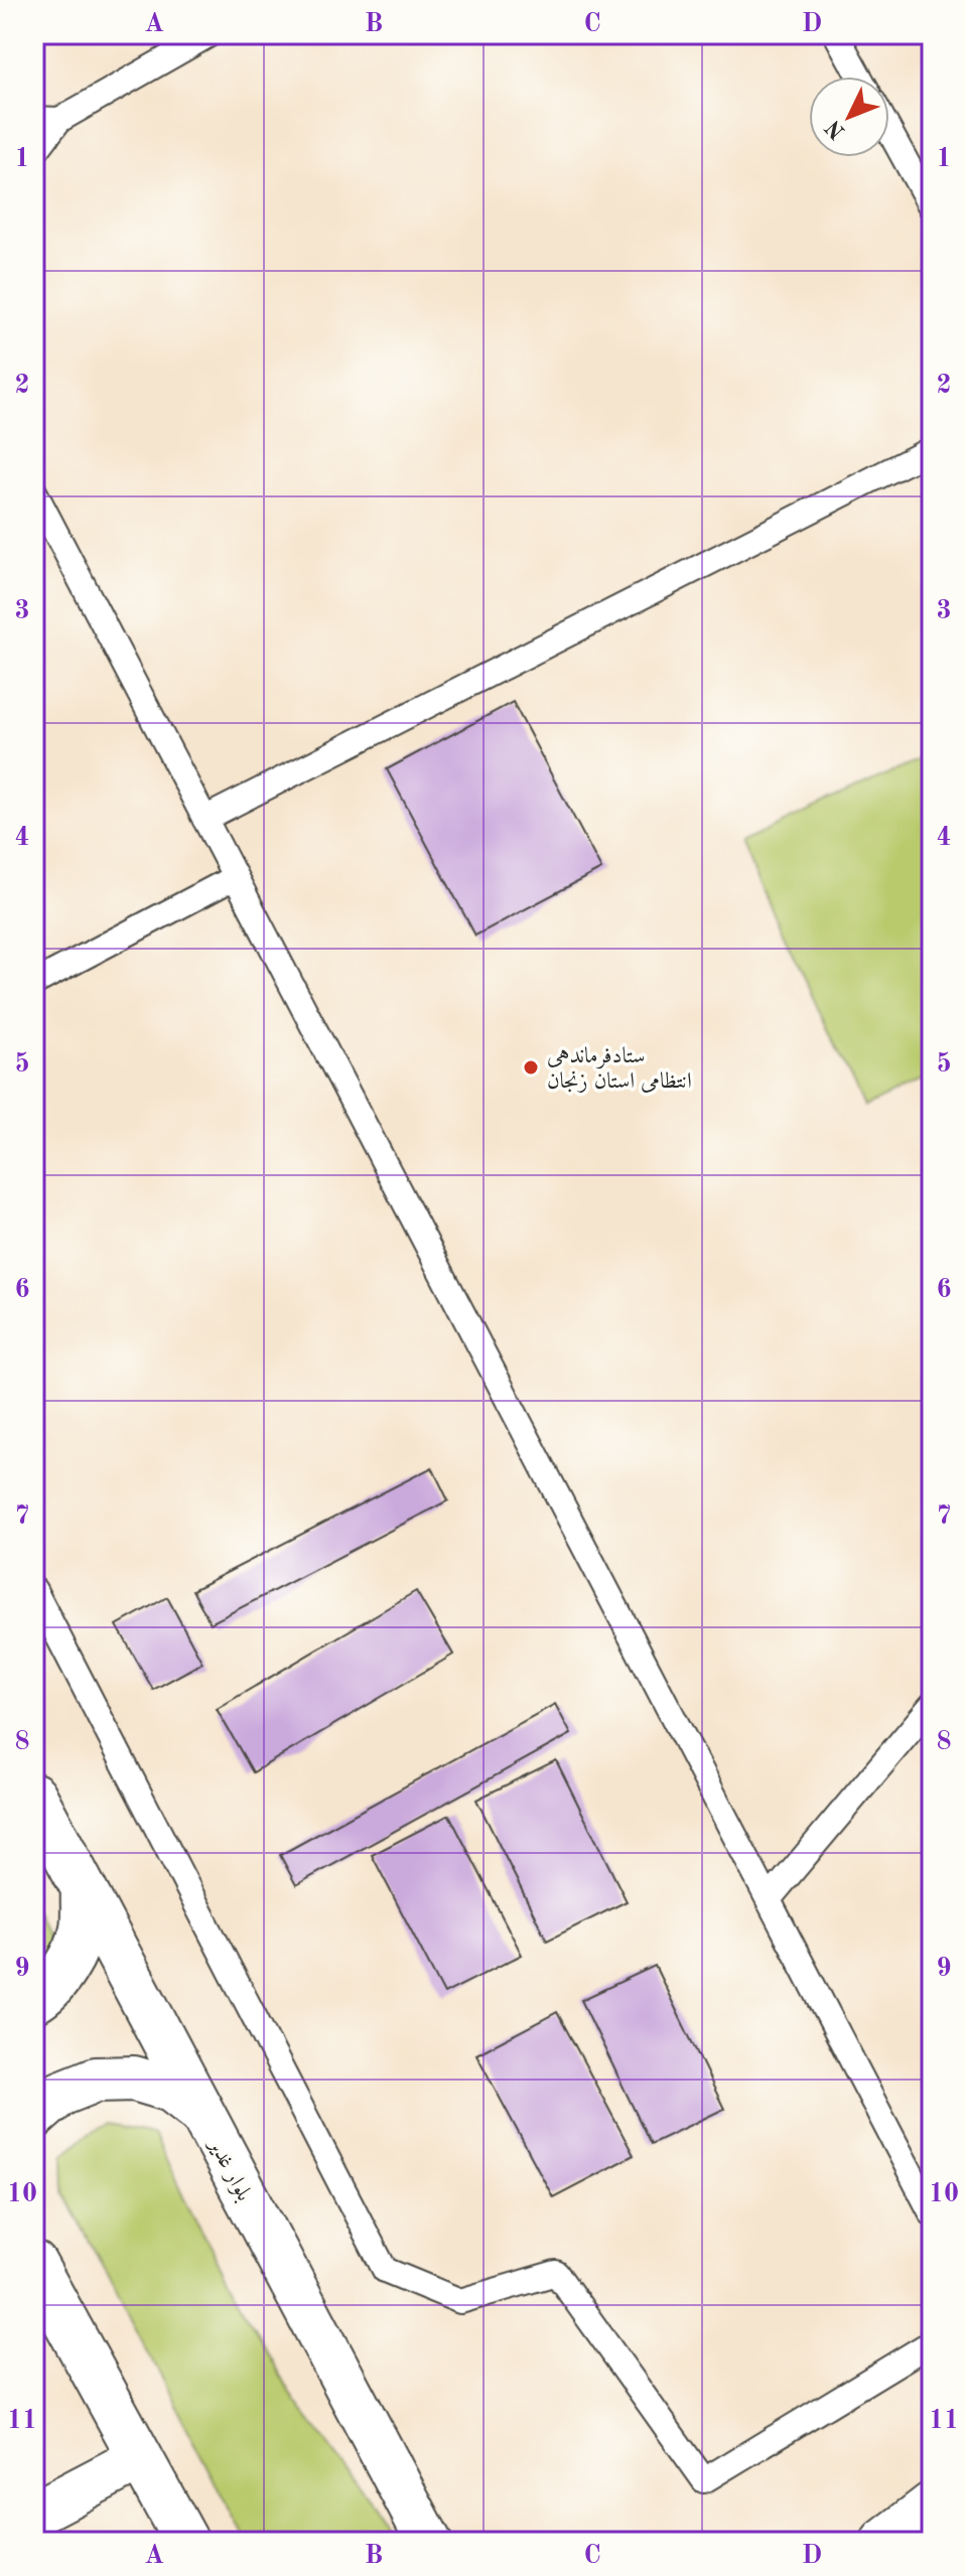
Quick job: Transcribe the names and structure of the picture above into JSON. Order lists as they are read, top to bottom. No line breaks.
{"streets":{"main road":["بلوار غدیر"]},"places":["ستادفرماندهی انتظامی استان زنجان"],"north":"bottom left","grid":{"columns":["A","B","C","D"],"rows":["1","2","3","4","5","6","7","8","9","10","11"]}}
